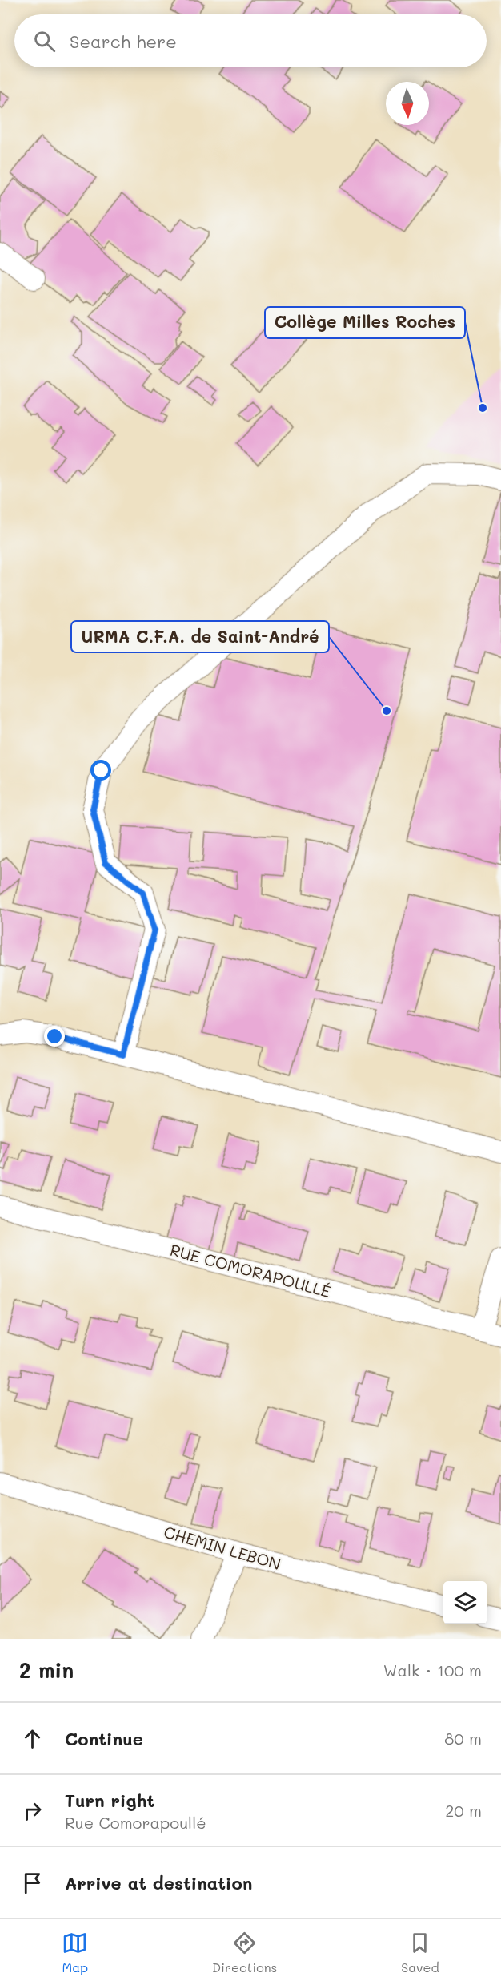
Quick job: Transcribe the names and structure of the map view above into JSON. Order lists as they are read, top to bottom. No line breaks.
{"streets":{"street":["RUE COMORAPOULLÉ","CHEMIN LEBON"]},"places":["Collège Milles Roches","URMA C.F.A. de Saint-André"],"north":"bottom","page":{"search":"Search here","heading":["2 min","Walk · 100 m"],"list":[["Continue","80 m"],["Turn right","Rue Comorapoullé","20 m"],"Arrive at destination"],"nav":["Map","Directions","Saved"]}}
